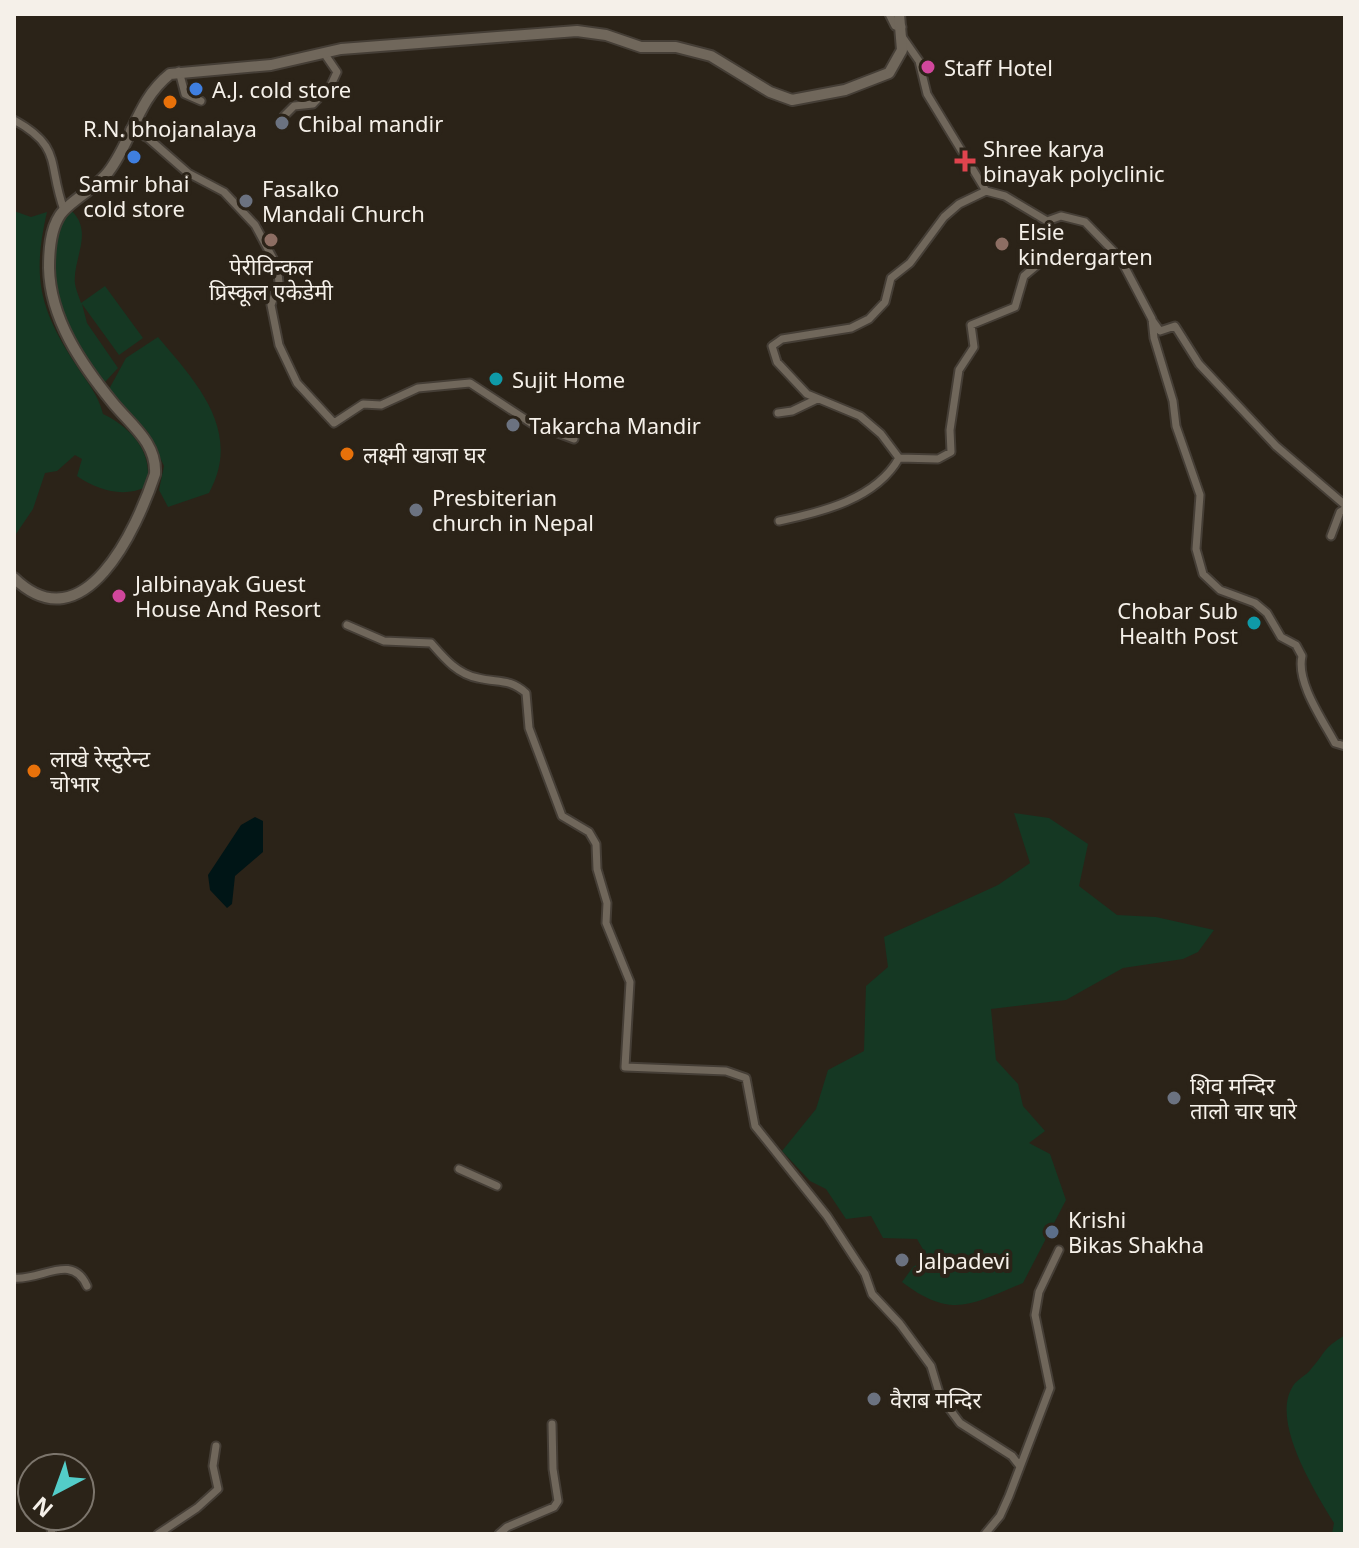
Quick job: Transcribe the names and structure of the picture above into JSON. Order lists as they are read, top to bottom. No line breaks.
{"places":{"other":["Staff Hotel","A.J. cold store","R.N. bhojanalaya","Chibal mandir","Samir bhai cold store","Fasalko Mandali Church","पेरीविन्कल प्रिस्कूल एकेडेमी","Elsie kindergarten","Sujit Home","Takarcha Mandir","लक्ष्मी खाजा घर","Presbiterian church in Nepal","Jalbinayak Guest House And Resort","Chobar Sub Health Post","लाखे रेस्टुरेन्ट चोभार","शिव मन्दिर तालो चार घारे","Krishi Bikas Shakha","Jalpadevi","वैराब मन्दिर"],"health":["Shree karya binayak polyclinic"]},"north":"bottom left"}
